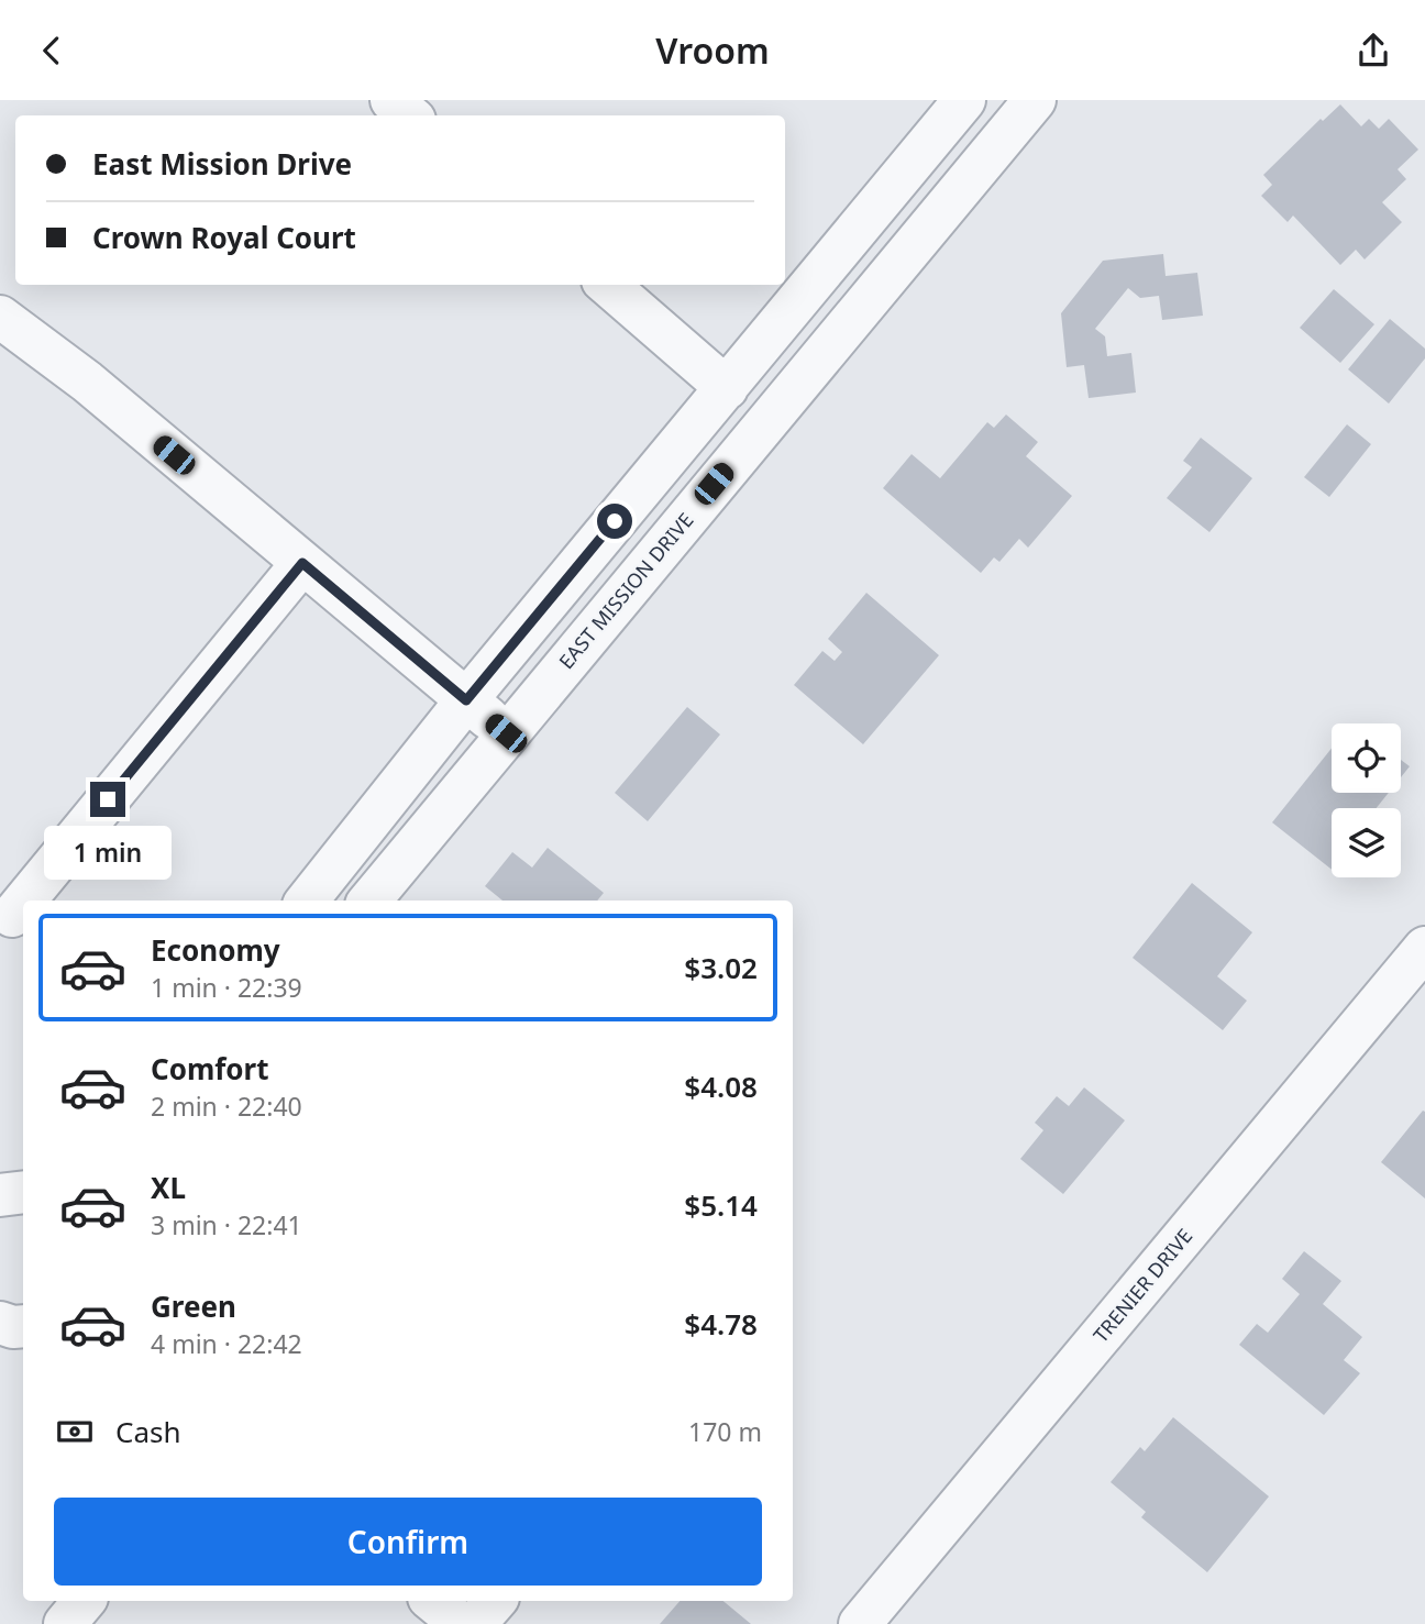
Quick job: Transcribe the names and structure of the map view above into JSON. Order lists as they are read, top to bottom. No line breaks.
{"streets":{"street":["EAST MISSION DRIVE","TRENIER DRIVE"]},"page":{"header":"Vroom","banner":["East Mission Drive","Crown Royal Court"],"bubble":"1 min","list":[{"name":"Economy","note":"1 min · 22:39","value":"$3.02"},{"name":"Comfort","note":"2 min · 22:40","value":"$4.08"},{"name":"XL","note":"3 min · 22:41","value":"$5.14"},{"name":"Green","note":"4 min · 22:42","value":"$4.78"}],"pay":["Cash","170 m"],"buttons":"Confirm"}}
